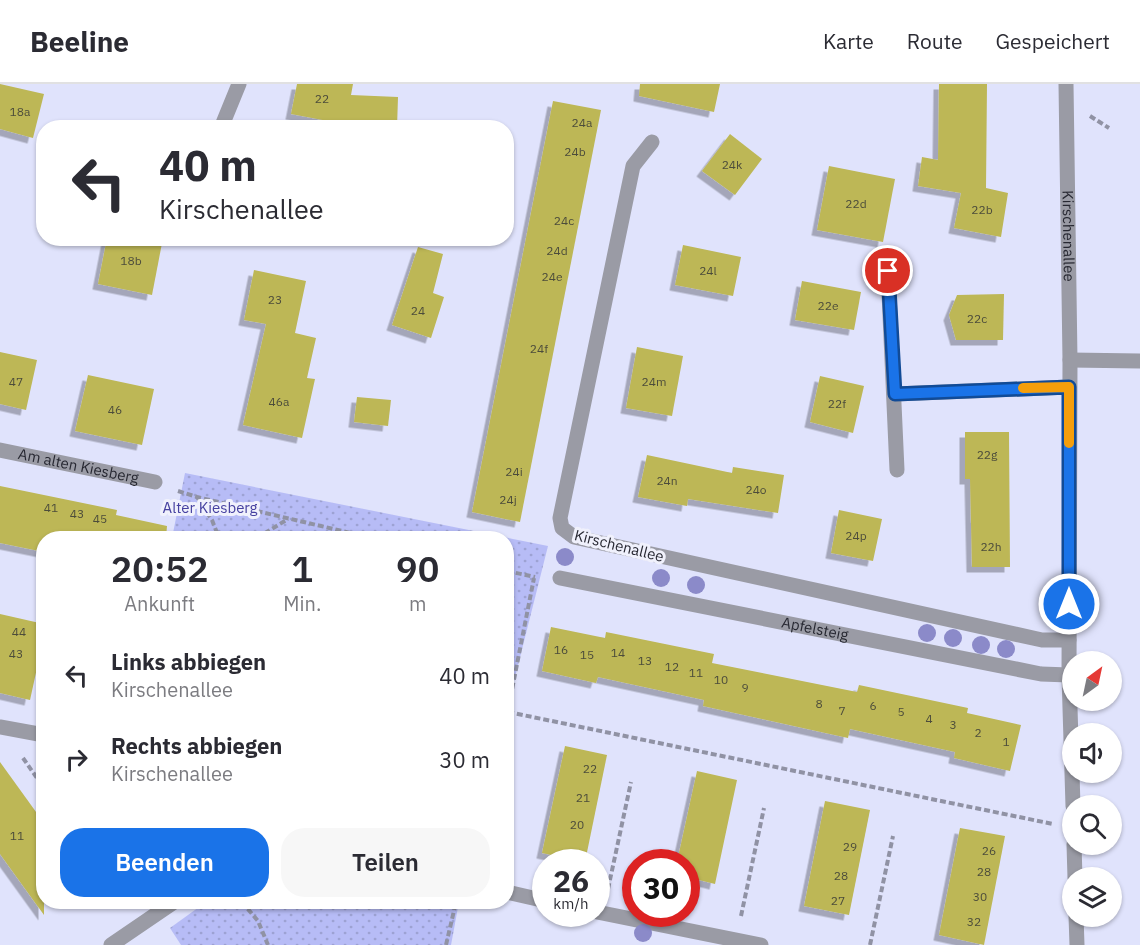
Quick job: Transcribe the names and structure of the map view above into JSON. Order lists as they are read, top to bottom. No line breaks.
{"streets":{"street":["Kirschenallee","Am alten Kiesberg","Apfelsteig"]},"parks":["Alter Kiesberg"],"house_numbers":["22","18a","24a","24b","24k","22d","22b","24c","24d","18b","24l","24e","23","22e","24","22c","24f","47","24m","46a","22f","46","22g","24i","24n","24o","24j","41","43","45","24p","22h","44","16","14","43","15","13","12","11","10","9","8","6","7","5","4","3","2","1","22","21","20","11","29","26","28","28","30","27","32"],"north":"top right","page":{"header":"Beeline","nav":["Karte","Route","Gespeichert"],"turn":["40 m","Kirschenallee"],"eta":["20:52","Ankunft","1","Min.","90","m"],"list":[{"name":"Links abbiegen","note":"Kirschenallee","value":"40 m"},{"name":"Rechts abbiegen","note":"Kirschenallee","value":"30 m"}],"buttons":["Beenden","Teilen"],"speed":"26 km/h","limit":"30"}}
